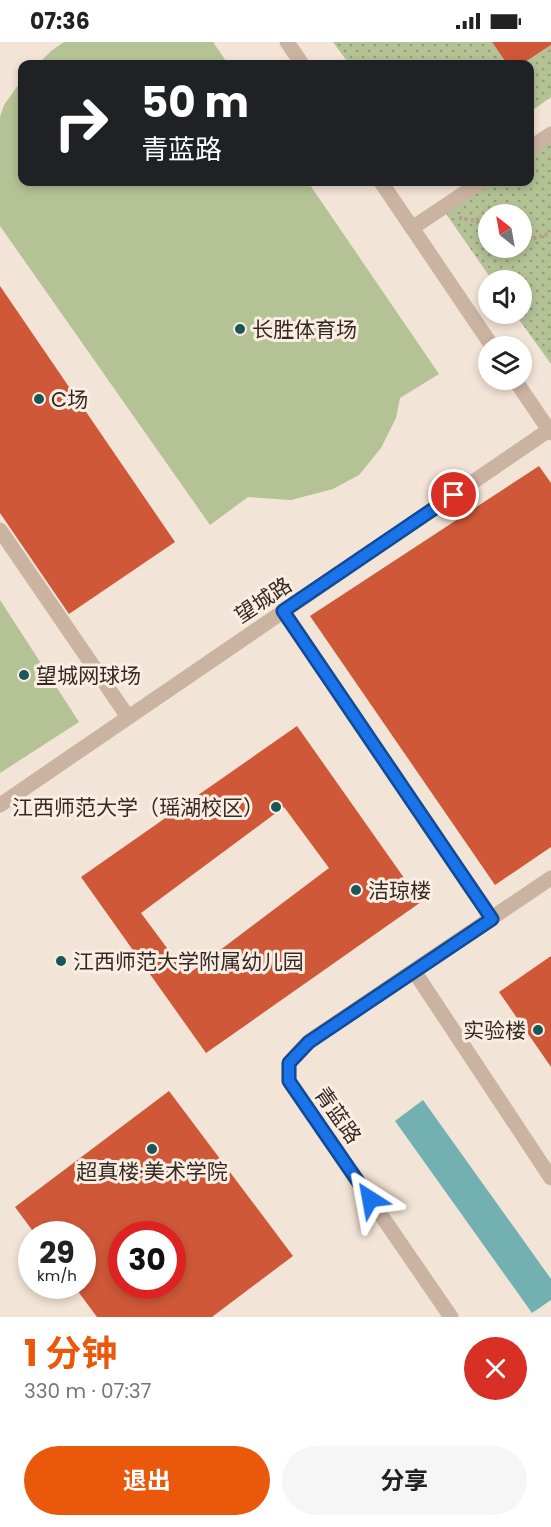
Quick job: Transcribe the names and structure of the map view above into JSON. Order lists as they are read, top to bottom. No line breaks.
{"streets":{"street":["望城路","青蓝路"]},"places":["长胜体育场","C场","望城网球场","江西师范大学（瑶湖校区）","洁琼楼","江西师范大学附属幼儿园","实验楼","超真楼·美术学院"],"north":"top left","page":{"status":"07:36","turn":["50 m","青蓝路"],"speed":"29 km/h","limit":"30","heading":["1 分钟","330 m · 07:37"],"buttons":["退出","分享"]}}
